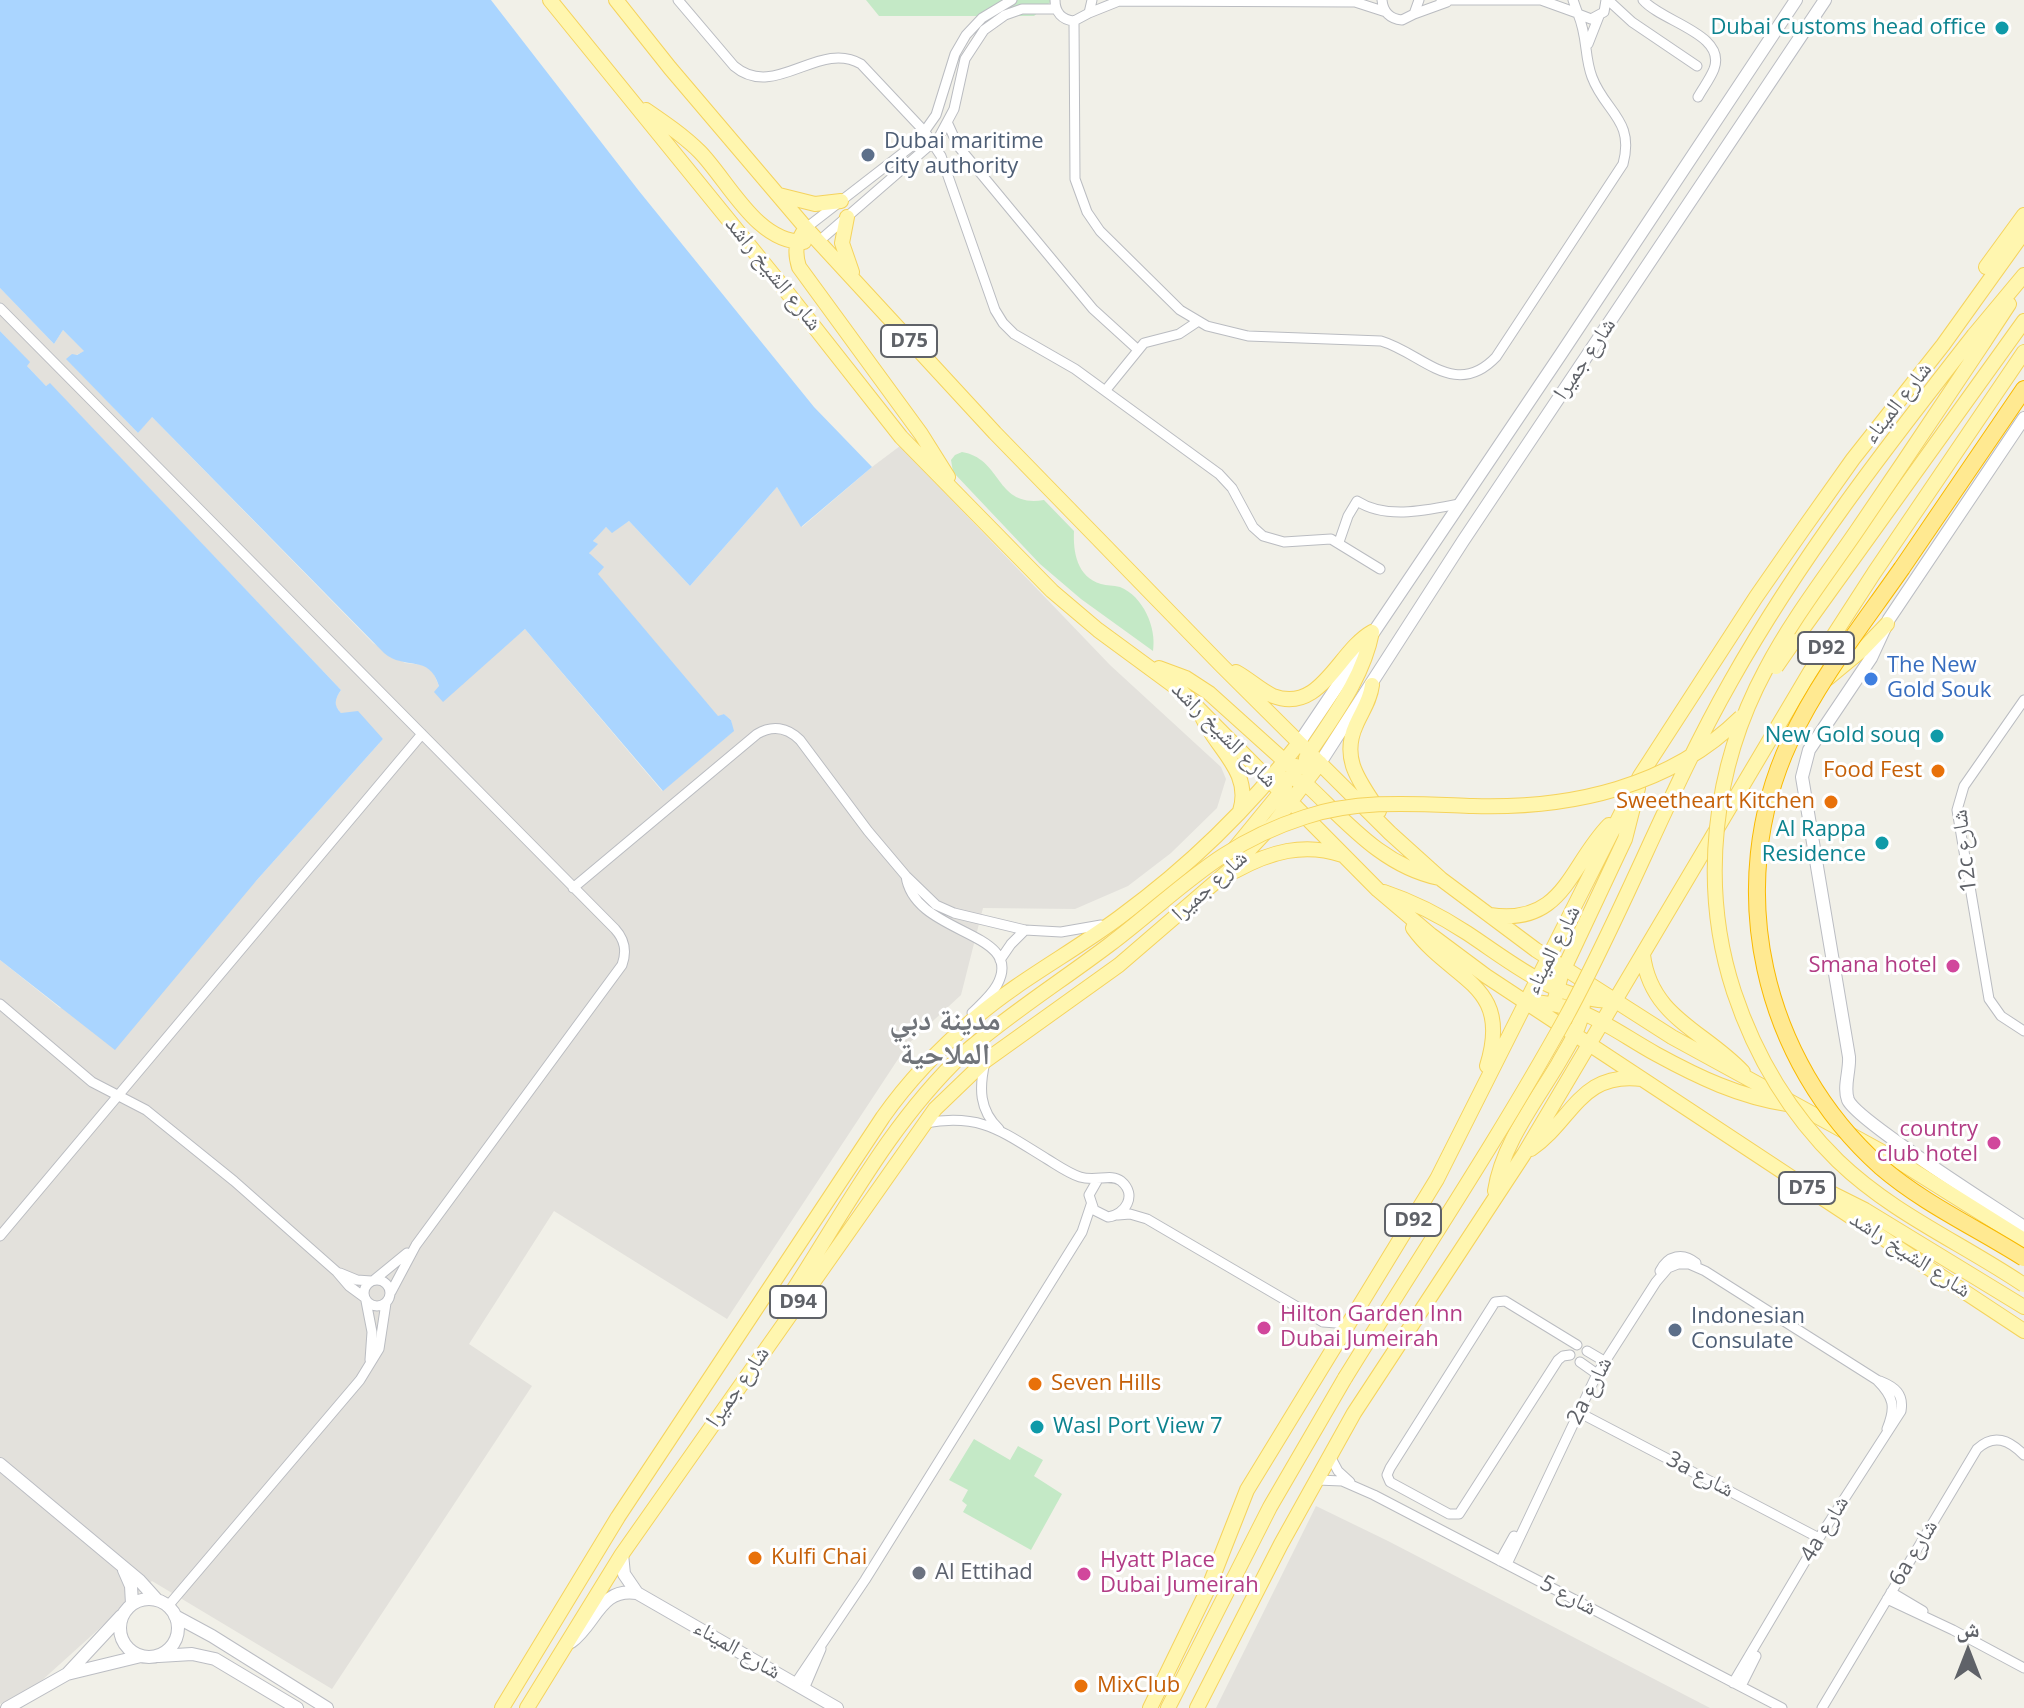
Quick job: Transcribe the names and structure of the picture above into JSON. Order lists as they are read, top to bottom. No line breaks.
{"streets":{"main road":["شارع الشيخ راشد","D75","شارع جميرا","شارع الميناء","D92","D94"],"street":["12c شارع","2a شارع","3a شارع","4a شارع","6a شارع","شارع 5"]},"crossings":[["شارع الشيخ راشد","شارع جميرا"],["شارع الشيخ راشد","شارع الميناء"],["شارع الشيخ راشد","D92"],["D75","شارع جميرا"],["D75","شارع الميناء"],["D75","D92"],["D92","شارع 5"],["2a شارع","3a شارع"],["2a شارع","4a شارع"],["2a شارع","شارع 5"],["3a شارع","4a شارع"],["4a شارع","شارع 5"]],"districts":["مدينة دبي الملاحية"],"places":["Dubai Customs head office","Dubai maritime city authority","The New Gold Souk","New Gold souq","Food Fest","Sweetheart Kitchen","Al Rappa Residence","Smana hotel","country club hotel","Hilton Garden Inn Dubai Jumeirah","Indonesian Consulate","Seven Hills","Wasl Port View 7","Kulfi Chai","Al Ettihad","Hyatt Place Dubai Jumeirah","MixClub"],"north":"top"}
